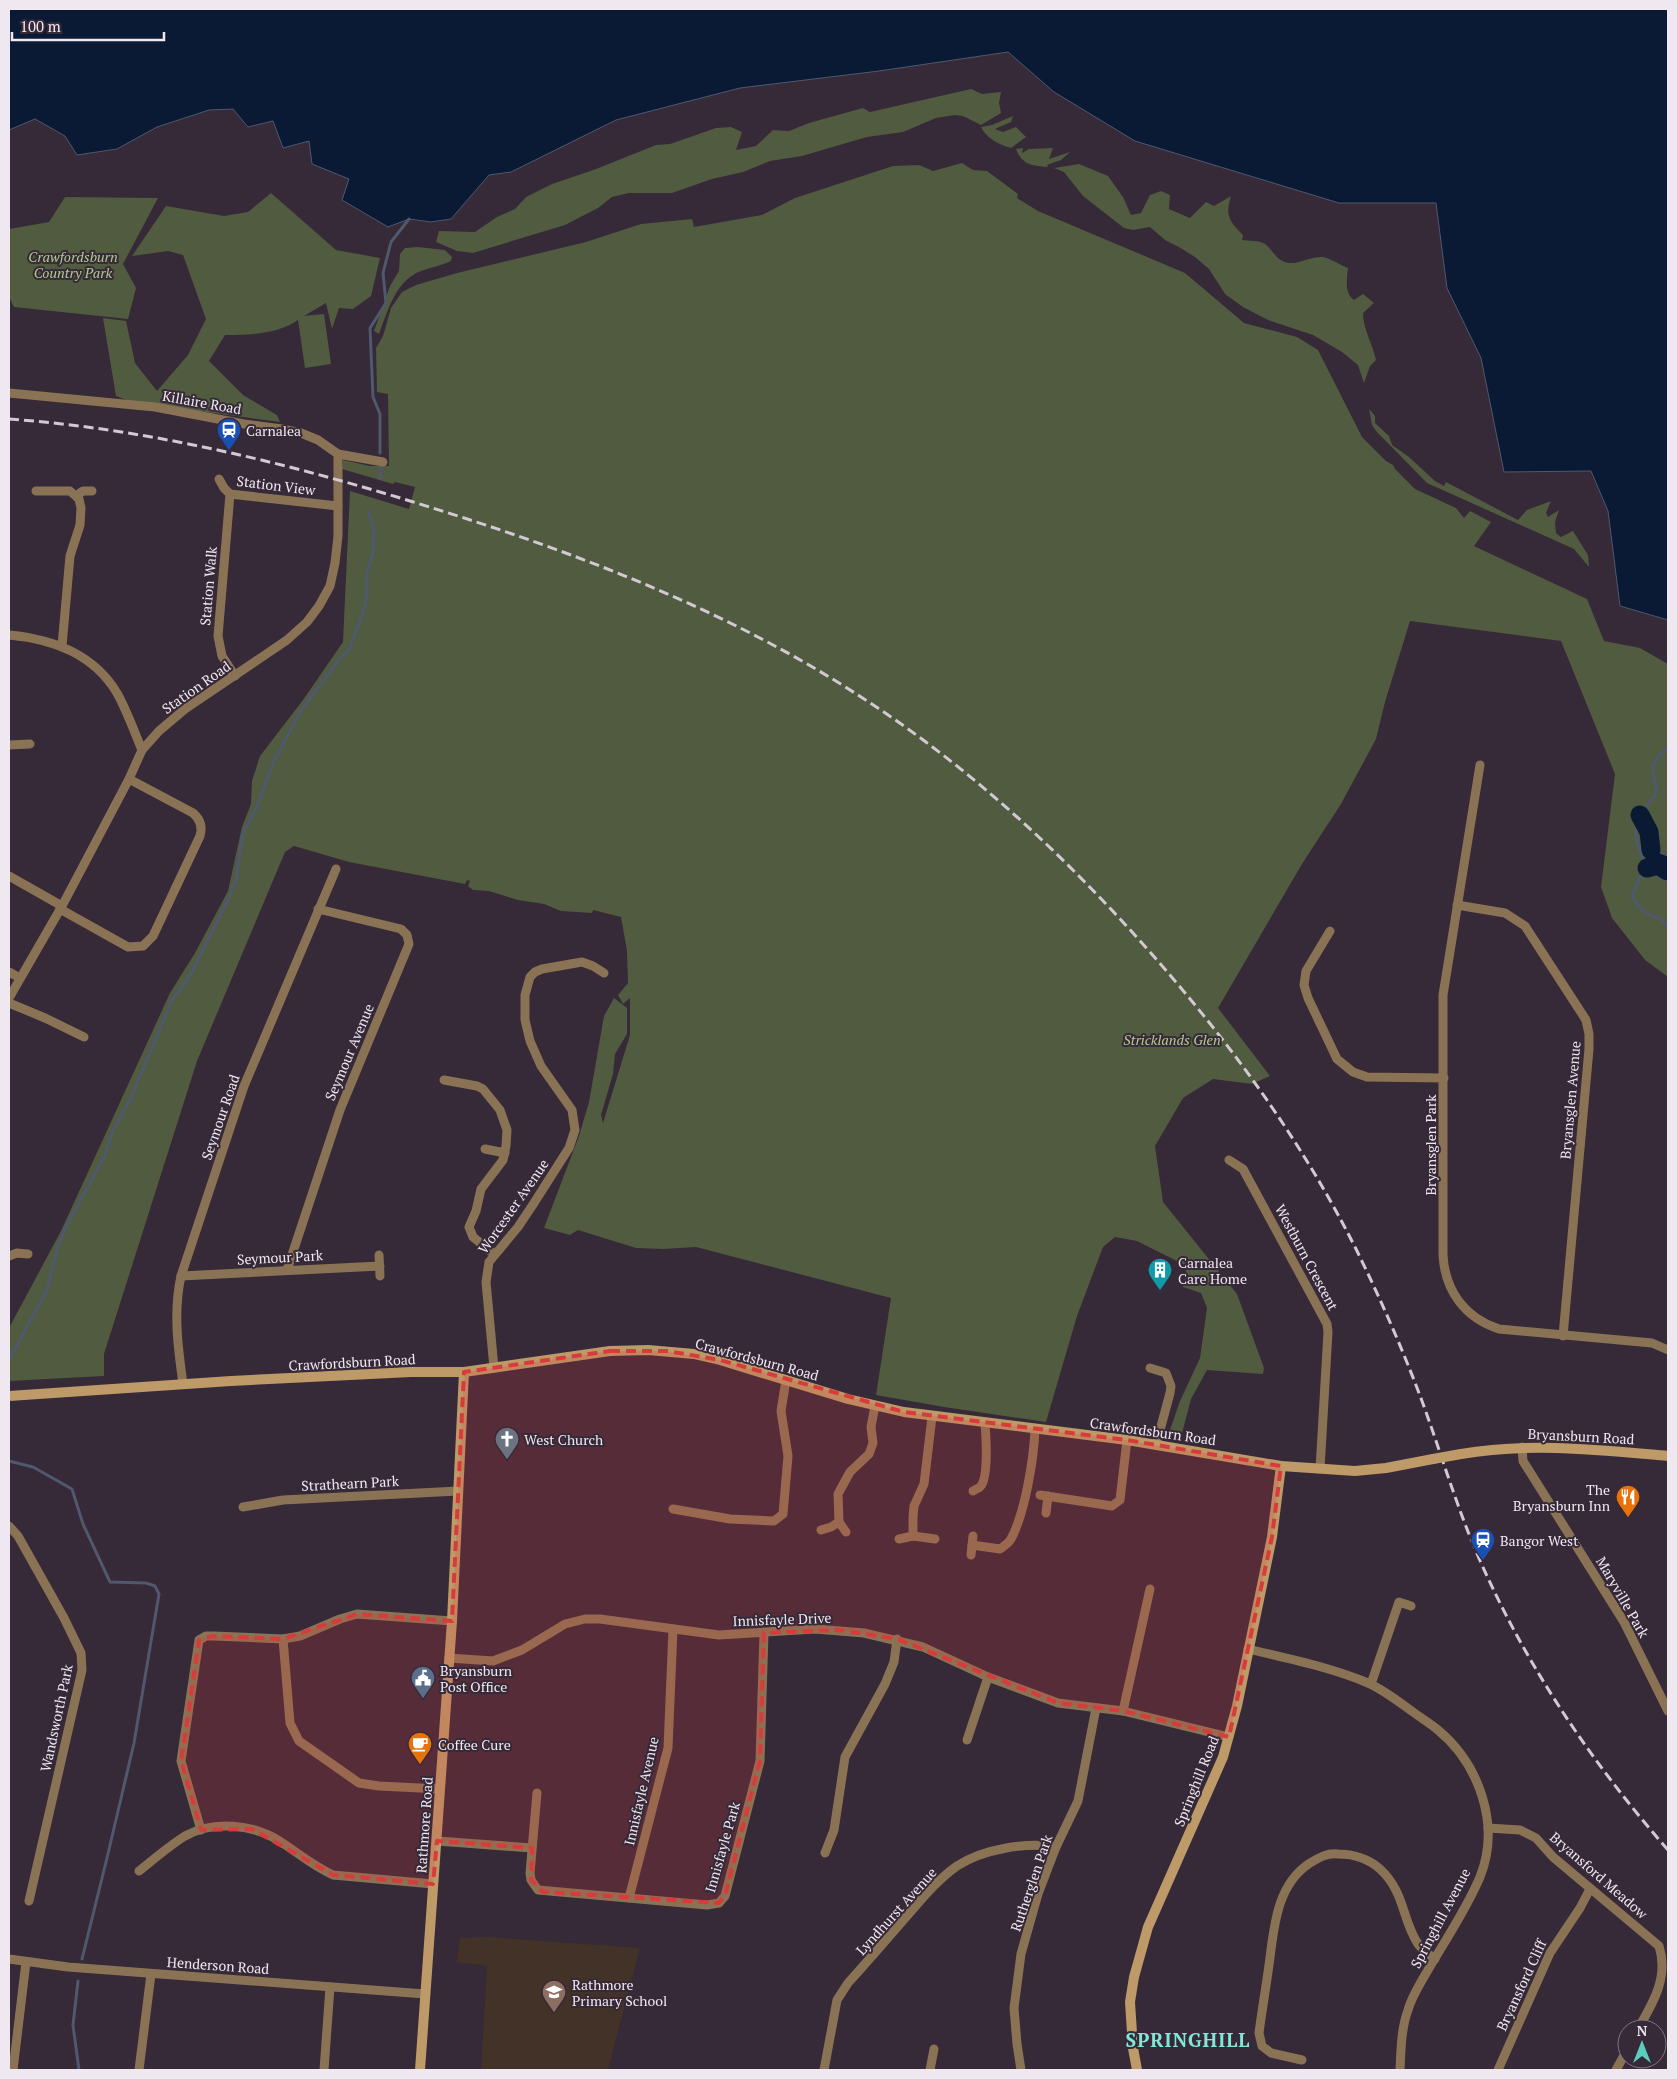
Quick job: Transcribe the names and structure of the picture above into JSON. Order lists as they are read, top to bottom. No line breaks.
{"streets":{"main road":["Crawfordsburn Road","Bryansburn Road","Springhill Road","Rathmore Road"],"street":["Killaire Road","Station View","Station Walk","Station Road","Seymour Avenue","Bryansglen Avenue","Seymour Road","Bryansglen Park","Worcester Avenue","Seymour Park","Westburn Crescent","Strathearn Park","Maryville Park","Innisfayle Drive","Wandsworth Park","Innisfayle Avenue","Innisfayle Park","Bryansford Meadow","Rutherglen Park","Lyndhurst Avenue","Springhill Avenue","Henderson Road","Bryansford Cliff"]},"crossings":[["Killaire Road","Station Road"],["Station View","Station Walk"],["Station View","Station Road"],["Station Walk","Station Road"],["Seymour Avenue","Seymour Road"],["Seymour Avenue","Seymour Park"],["Bryansglen Avenue","Bryansglen Park"],["Seymour Road","Seymour Park"],["Seymour Road","Crawfordsburn Road"],["Worcester Avenue","Crawfordsburn Road"],["Westburn Crescent","Crawfordsburn Road"],["Crawfordsburn Road","Bryansburn Road"],["Crawfordsburn Road","Springhill Road"],["Crawfordsburn Road","Rathmore Road"],["Bryansburn Road","Maryville Park"],["Strathearn Park","Rathmore Road"],["Innisfayle Drive","Springhill Road"],["Innisfayle Drive","Innisfayle Avenue"],["Innisfayle Drive","Rathmore Road"],["Innisfayle Drive","Innisfayle Park"],["Innisfayle Drive","Rutherglen Park"],["Springhill Road","Springhill Avenue"],["Innisfayle Avenue","Innisfayle Park"],["Rathmore Road","Henderson Road"],["Bryansford Meadow","Springhill Avenue"],["Bryansford Meadow","Bryansford Cliff"],["Rutherglen Park","Lyndhurst Avenue"]],"districts":["SPRINGHILL"],"parks":["Crawfordsburn Country Park","Stricklands Glen"],"places":{"station":["Carnalea","Bangor West"],"building":["Carnalea Care Home"],"church":["West Church"],"restaurant":["The Bryansburn Inn"],"public building":["Bryansburn Post Office"],"cafe":["Coffee Cure"],"school or university":["Rathmore Primary School"]},"scale_bar":"100 m","north":"top"}
